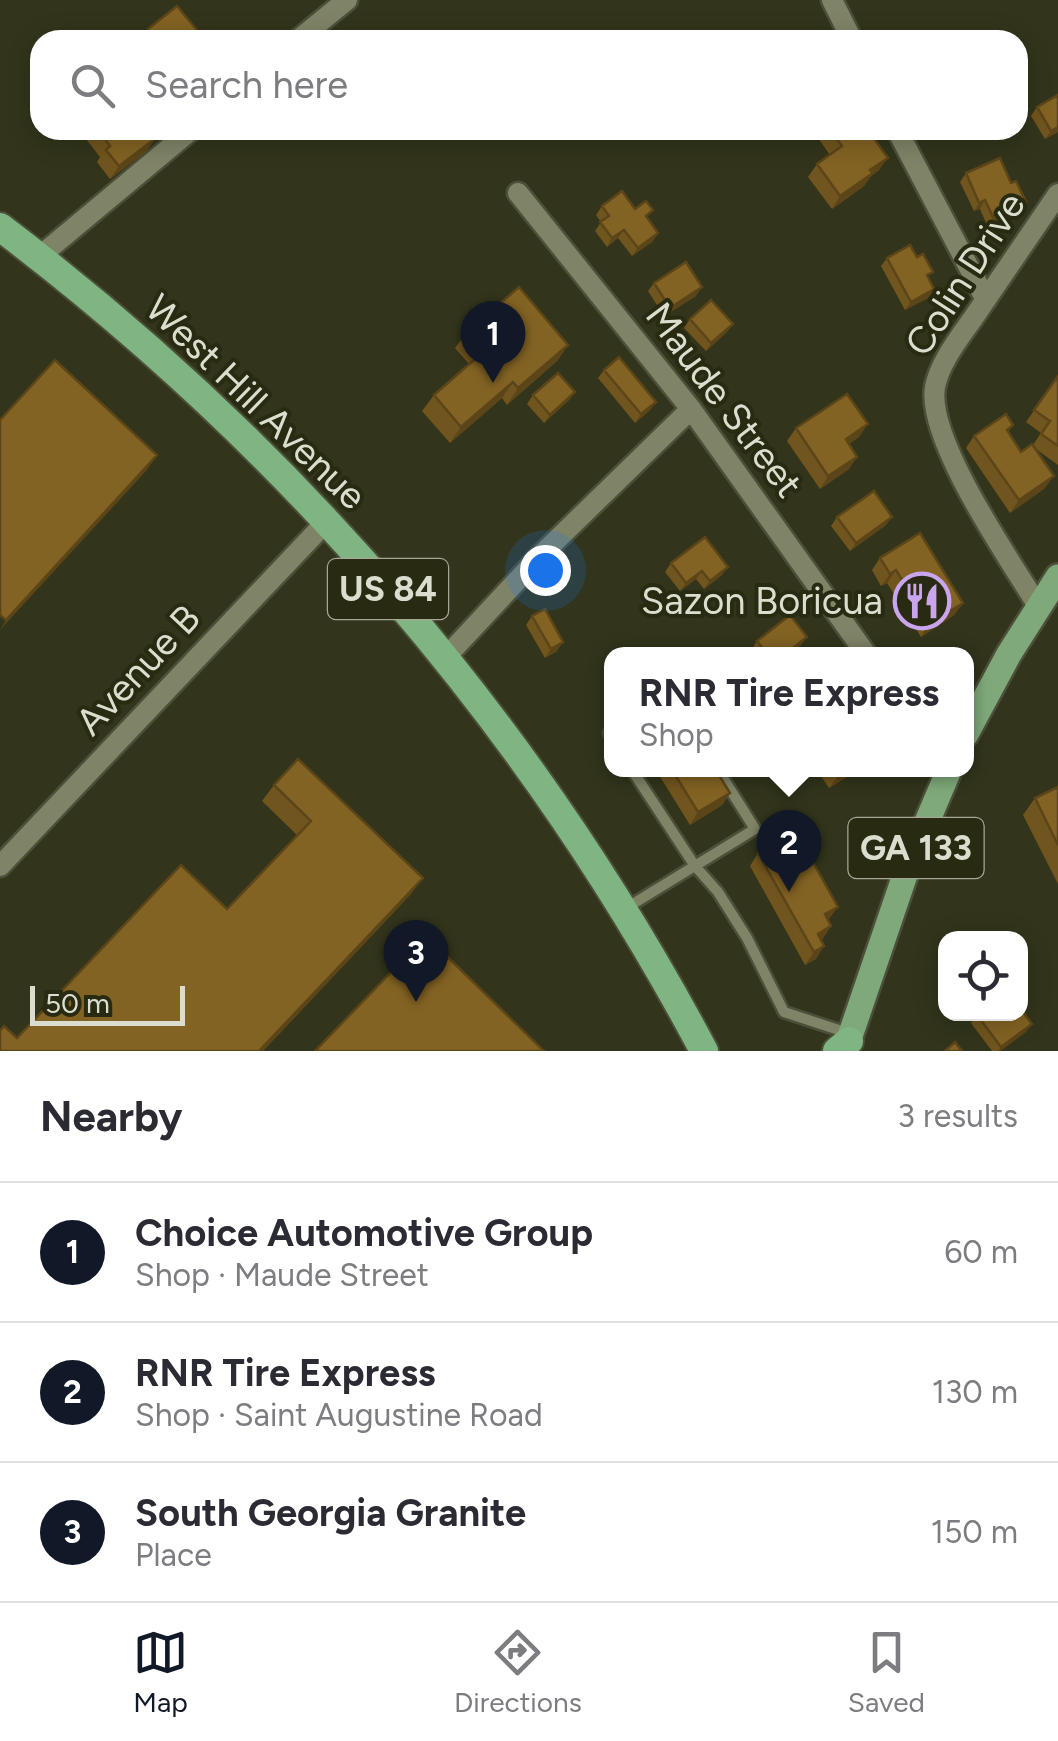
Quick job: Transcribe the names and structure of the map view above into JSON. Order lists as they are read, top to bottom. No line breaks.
{"streets":{"highway":["West Hill Avenue","US 84"],"main road":["GA 133"],"street":["Colin Drive","Maude Street","Avenue B"]},"crossings":[["West Hill Avenue","Avenue B"]],"places":{"restaurant":["Sazon Boricua"]},"scale_bar":"50 m","page":{"search":"Search here","pins":["1","2","3"],"popup":["RNR Tire Express","Shop"],"scale":"50 m","heading":["Nearby","3 results"],"list":[{"mark":"1","name":"Choice Automotive Group","note":"Shop · Maude Street","value":"60 m"},{"mark":"2","name":"RNR Tire Express","note":"Shop · Saint Augustine Road","value":"130 m"},{"mark":"3","name":"South Georgia Granite","note":"Place","value":"150 m"}],"nav":["Map","Directions","Saved"]}}
